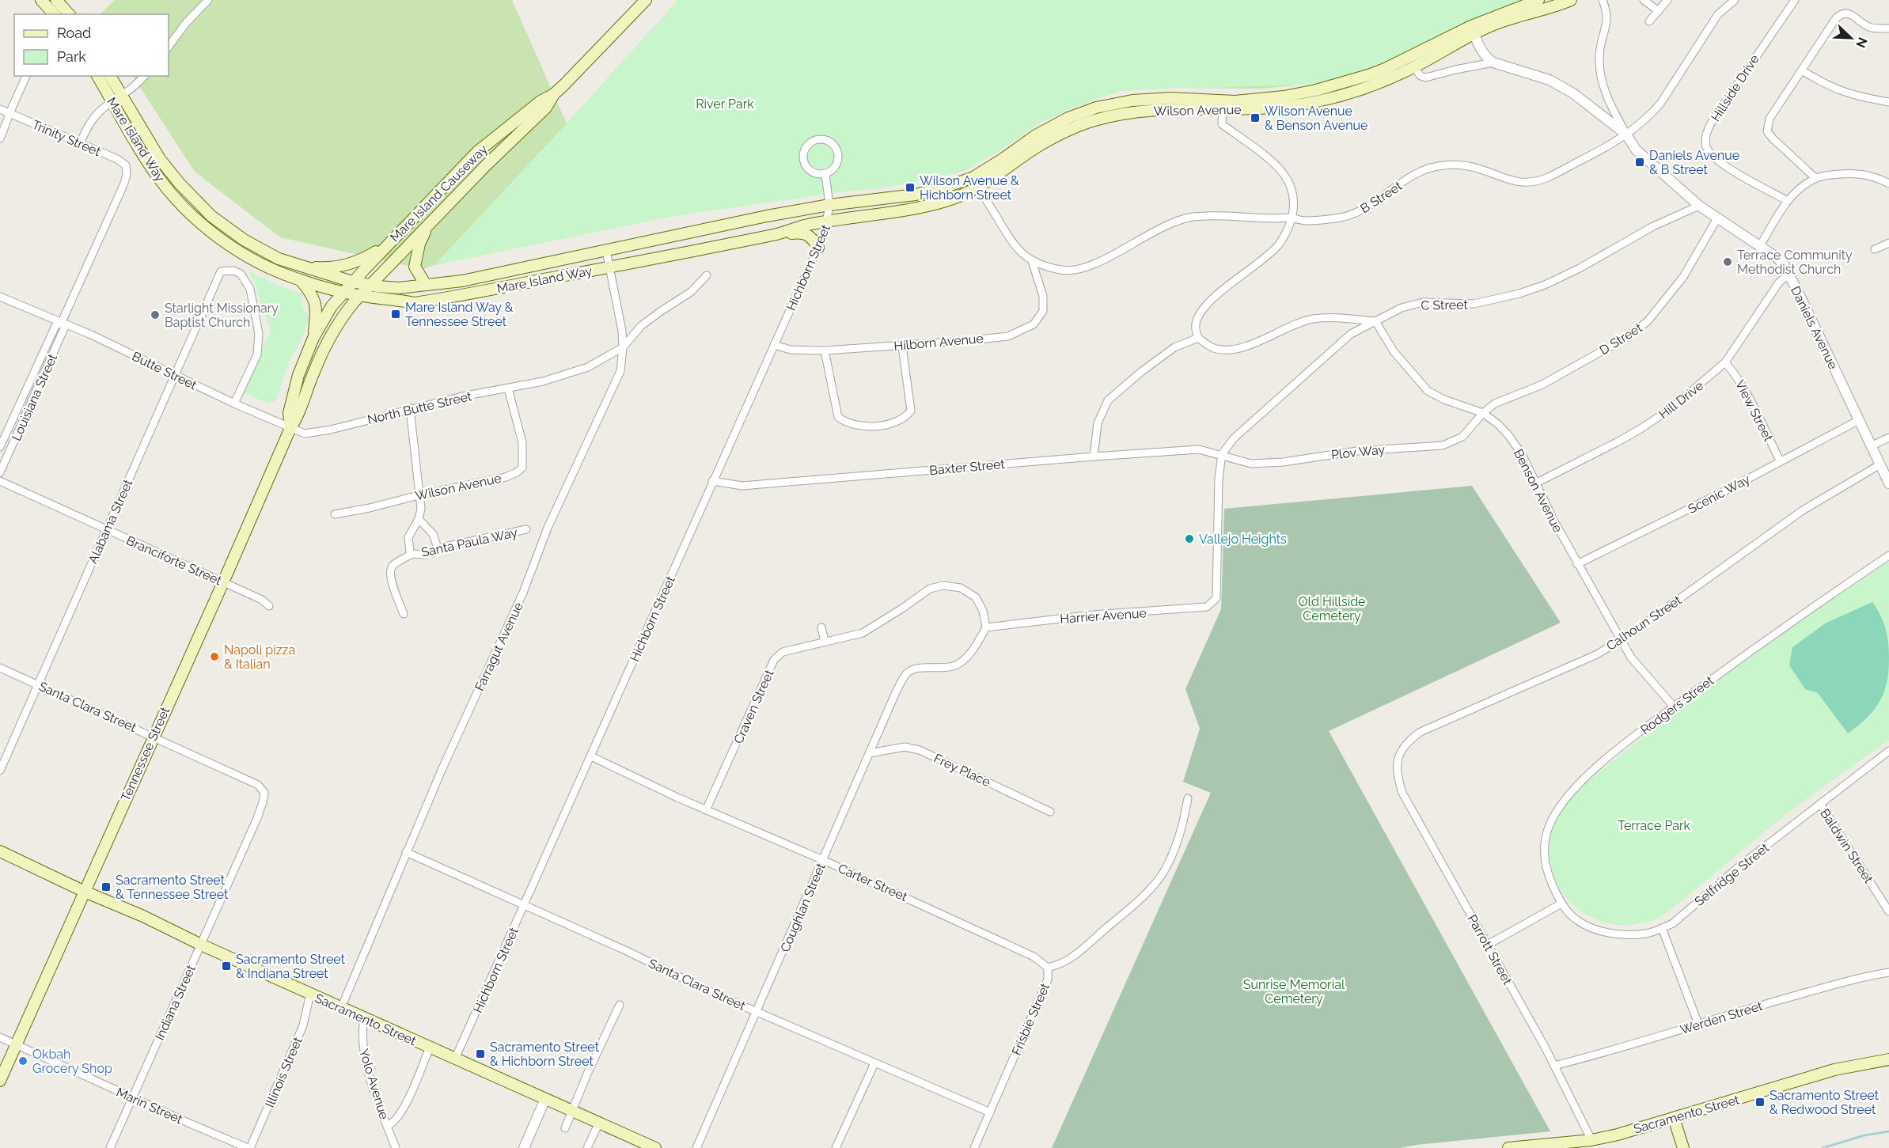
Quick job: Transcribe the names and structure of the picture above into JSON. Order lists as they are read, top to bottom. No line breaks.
{"streets":{"main road":["Wilson Avenue","Mare Island Way","Mare Island Causeway","Tennessee Street","Sacramento Street"],"street":["Hillside Drive","Trinity Street","B Street","Hichborn Street","C Street","Daniels Avenue","D Street","Hilborn Avenue","Butte Street","Louisiana Street","Hill Drive","North Butte Street","View Street","Plov Way","Baxter Street","Benson Avenue","Scenic Way","Alabama Street","Santa Paula Way","Branciforte Street","Harrier Avenue","Calhoun Street","Farragut Avenue","Rodgers Street","Santa Clara Street","Craven Street","Frey Place","Baldwin Street","Selfridge Street","Carter Street","Coughlan Street","Parrott Street","Indiana Street","Werden Street","Frisbie Street","Illinois Street","Yolo Avenue","Marin Street"]},"crossings":[["Wilson Avenue","Mare Island Way"],["Wilson Avenue","B Street"],["Wilson Avenue","Hichborn Street"],["Wilson Avenue","Daniels Avenue"],["Wilson Avenue","North Butte Street"],["Trinity Street","Louisiana Street"],["Mare Island Way","Mare Island Causeway"],["Mare Island Way","Hichborn Street"],["Mare Island Way","Farragut Avenue"],["Mare Island Way","Tennessee Street"],["Mare Island Causeway","Tennessee Street"],["B Street","Daniels Avenue"],["B Street","Hilborn Avenue"],["Hichborn Street","Hilborn Avenue"],["Hichborn Street","Baxter Street"],["Hichborn Street","Santa Clara Street"],["Hichborn Street","Carter Street"],["Hichborn Street","Sacramento Street"],["C Street","Daniels Avenue"],["C Street","Plov Way"],["C Street","Baxter Street"],["C Street","Benson Avenue"],["C Street","Harrier Avenue"],["Daniels Avenue","D Street"],["Daniels Avenue","Hill Drive"],["Daniels Avenue","Scenic Way"],["Daniels Avenue","Calhoun Street"],["D Street","Plov Way"],["D Street","Benson Avenue"],["Butte Street","Louisiana Street"],["Butte Street","North Butte Street"],["Butte Street","Alabama Street"],["Butte Street","Tennessee Street"],["Hill Drive","View Street"],["Hill Drive","Benson Avenue"],["View Street","Scenic Way"],["Plov Way","Baxter Street"],["Plov Way","Benson Avenue"],["Plov Way","Harrier Avenue"],["Baxter Street","Harrier Avenue"],["Benson Avenue","Scenic Way"],["Benson Avenue","Calhoun Street"],["Benson Avenue","Rodgers Street"],["Alabama Street","Branciforte Street"],["Alabama Street","Santa Clara Street"],["Branciforte Street","Tennessee Street"],["Harrier Avenue","Craven Street"],["Harrier Avenue","Coughlan Street"],["Calhoun Street","Parrott Street"],["Farragut Avenue","Santa Clara Street"],["Farragut Avenue","Sacramento Street"],["Rodgers Street","Selfridge Street"],["Santa Clara Street","Tennessee Street"],["Santa Clara Street","Coughlan Street"],["Santa Clara Street","Indiana Street"],["Santa Clara Street","Frisbie Street"],["Craven Street","Carter Street"],["Craven Street","Coughlan Street"],["Tennessee Street","Sacramento Street"],["Tennessee Street","Marin Street"],["Frey Place","Coughlan Street"],["Baldwin Street","Selfridge Street"],["Carter Street","Coughlan Street"],["Carter Street","Frisbie Street"],["Parrott Street","Werden Street"],["Parrott Street","Sacramento Street"],["Indiana Street","Sacramento Street"],["Indiana Street","Marin Street"],["Sacramento Street","Illinois Street"],["Sacramento Street","Yolo Avenue"],["Illinois Street","Marin Street"]],"parks":["River Park","Old Hillside Cemetery","Terrace Park","Sunrise Memorial Cemetery"],"places":{"transit":["Wilson Avenue & Benson Avenue","Daniels Avenue & B Street","Wilson Avenue & Hichborn Street","Mare Island Way & Tennessee Street","Sacramento Street & Tennessee Street","Sacramento Street & Indiana Street","Sacramento Street & Hichborn Street","Sacramento Street & Redwood Street"],"other":["Terrace Community Methodist Church","Starlight Missionary Baptist Church","Vallejo Heights","Napoli pizza & Italian","Okbah Grocery Shop"]},"legend":["Road","Park"],"north":"bottom right"}
